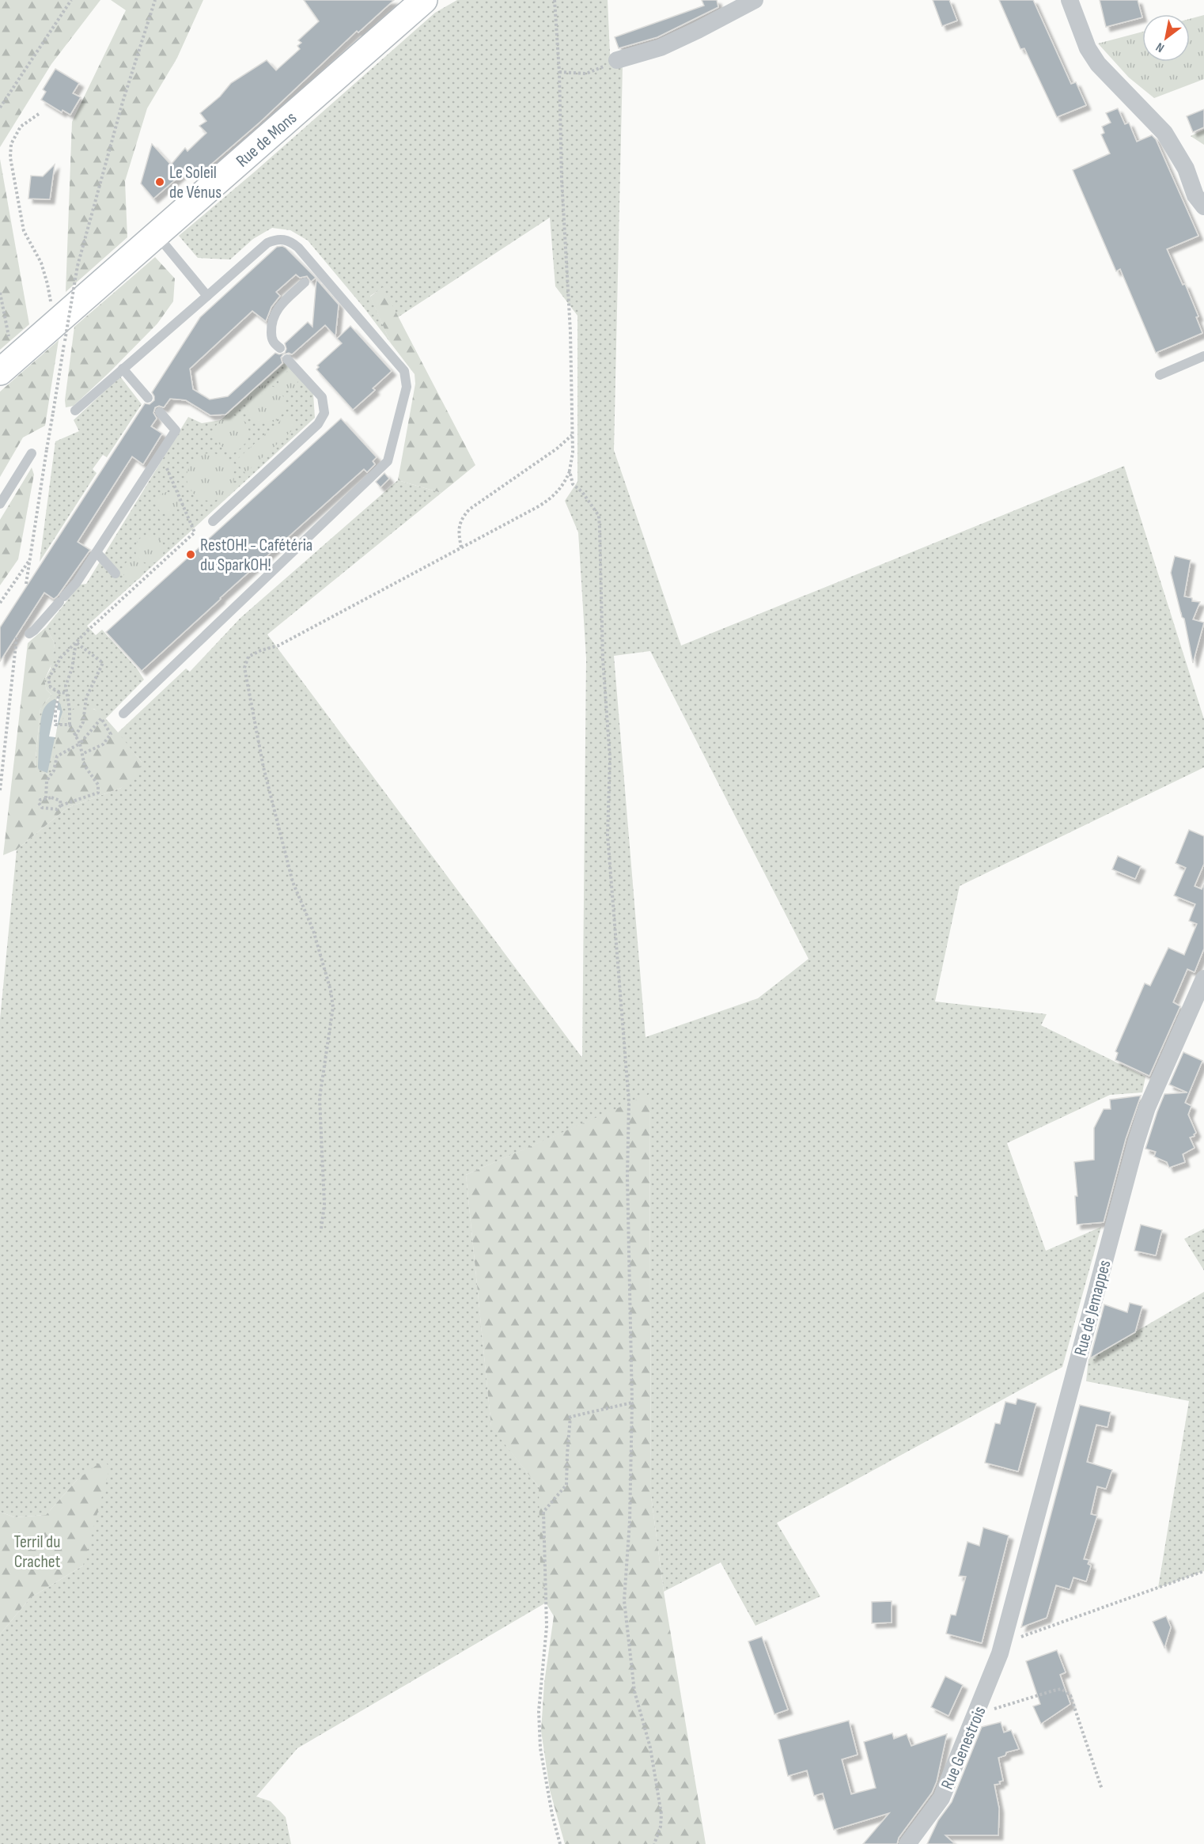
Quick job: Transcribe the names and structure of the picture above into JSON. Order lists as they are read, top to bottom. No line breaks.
{"streets":{"main road":["Rue de Mons"],"street":["Rue de Jemappes","Rue Genestrois"]},"crossings":[["Rue de Jemappes","Rue Genestrois"]],"parks":["Terril du Crachet"],"places":["Le Soleil de Vénus","RestOH! - Cafétéria du SparkOH!"],"north":"bottom left"}
